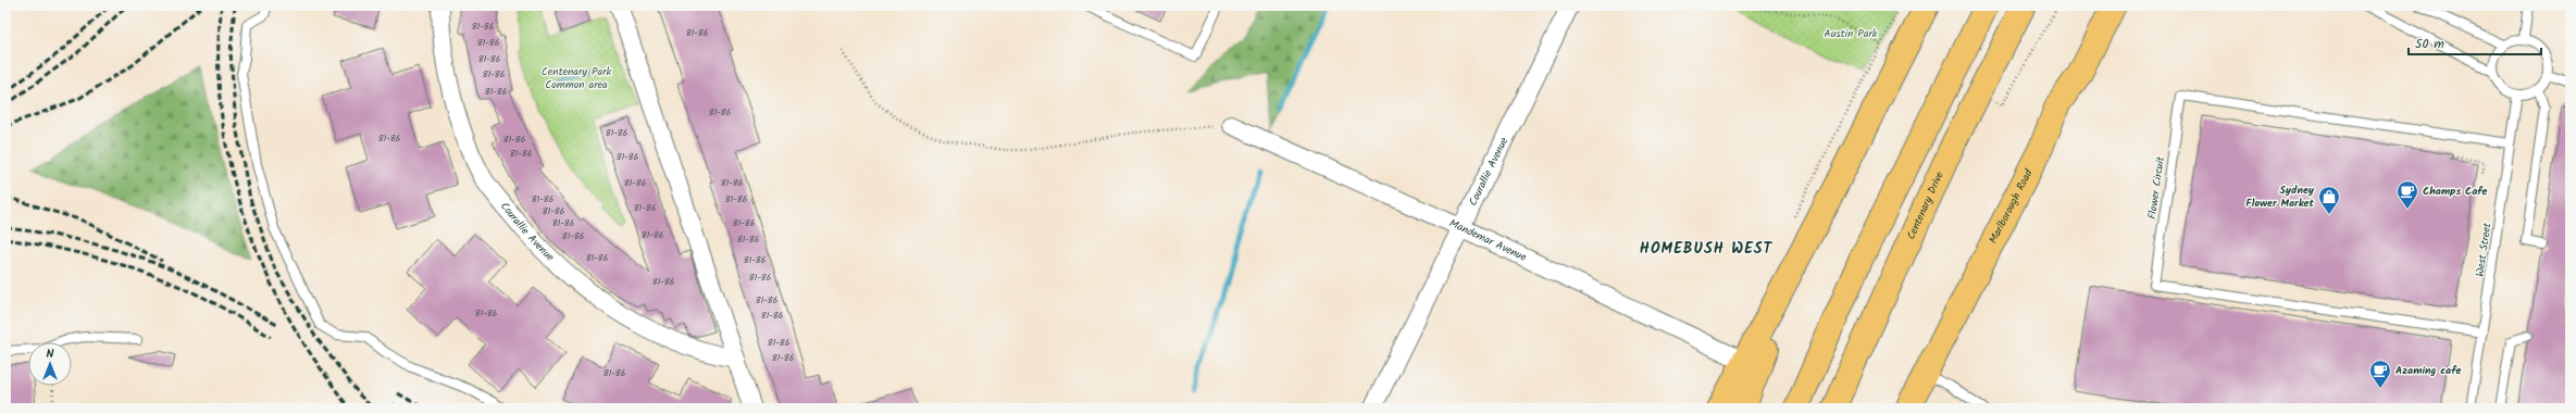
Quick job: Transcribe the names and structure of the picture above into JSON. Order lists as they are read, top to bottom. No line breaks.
{"streets":{"highway":["Centenary Drive","Marlborough Road"],"street":["Courallie Avenue","Mandemar Avenue"],"lane":["Flower Circuit","West Street"]},"crossings":[["Courallie Avenue","Mandemar Avenue"],["Flower Circuit","West Street"]],"districts":["HOMEBUSH WEST"],"parks":["Austin Park","Centenary Park Common area"],"places":{"cafe":["Champs Cafe","Azaming cafe"],"shop":["Sydney Flower Market"]},"house_numbers":["81-86","81-86","81-86","81-86","81-86","81-86","81-86","81-86","81-86","81-86","81-86","81-86","81-86","81-86","81-86","81-86","81-86","81-86","81-86","81-86","81-86","81-86","81-86","81-86","81-86","81-86","81-86","81-86","81-86","81-86","81-86","81-86","81-86"],"scale_bar":"50 m","north":"top"}
